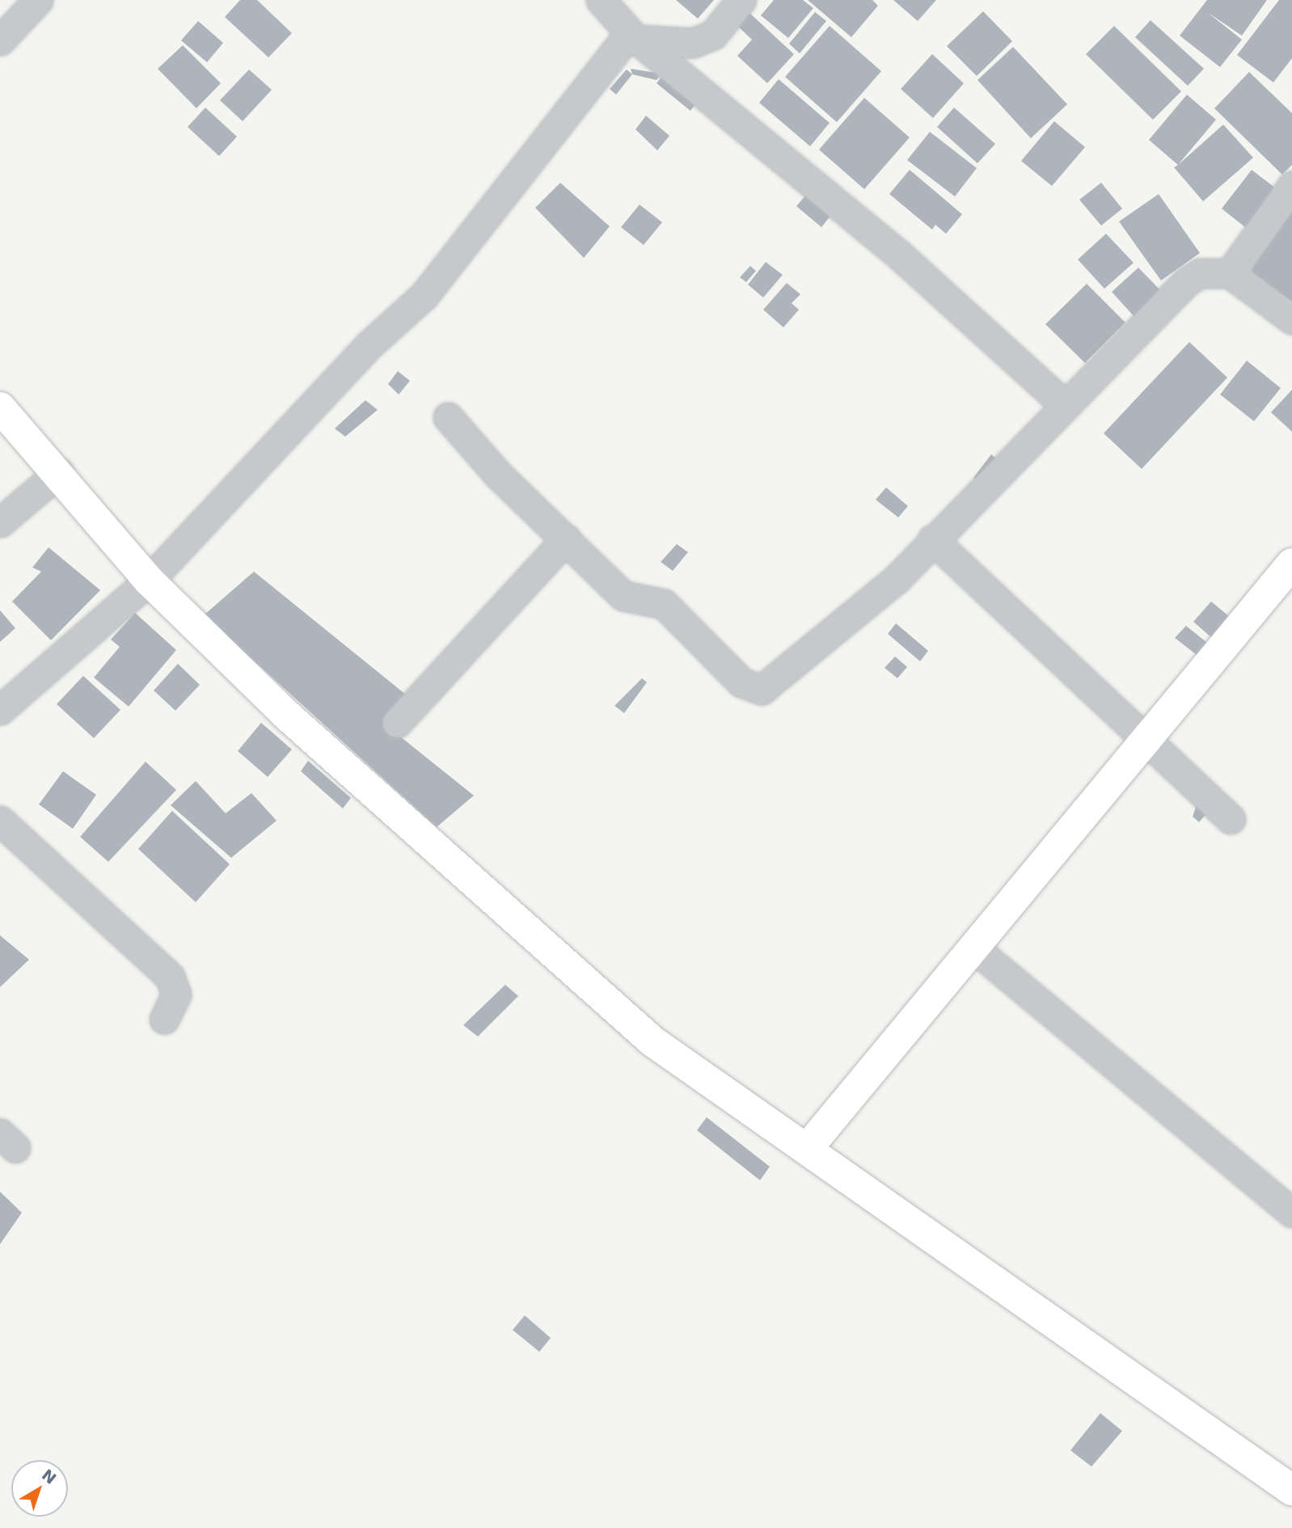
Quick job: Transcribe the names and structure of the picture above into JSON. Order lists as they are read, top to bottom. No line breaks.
{"north":"top right"}
